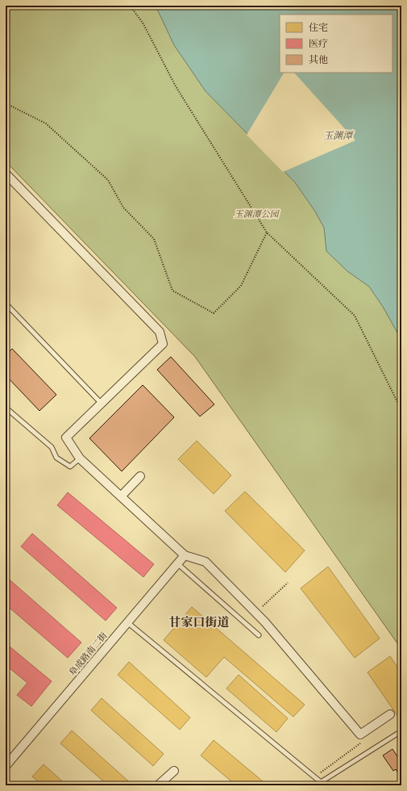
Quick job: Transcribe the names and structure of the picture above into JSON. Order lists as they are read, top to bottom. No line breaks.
{"streets":{"street":["阜成路南二街"]},"districts":["甘家口街道"],"water":["玉渊潭"],"parks":["玉渊潭公园"],"legend":["住宅","医疗","其他"]}
